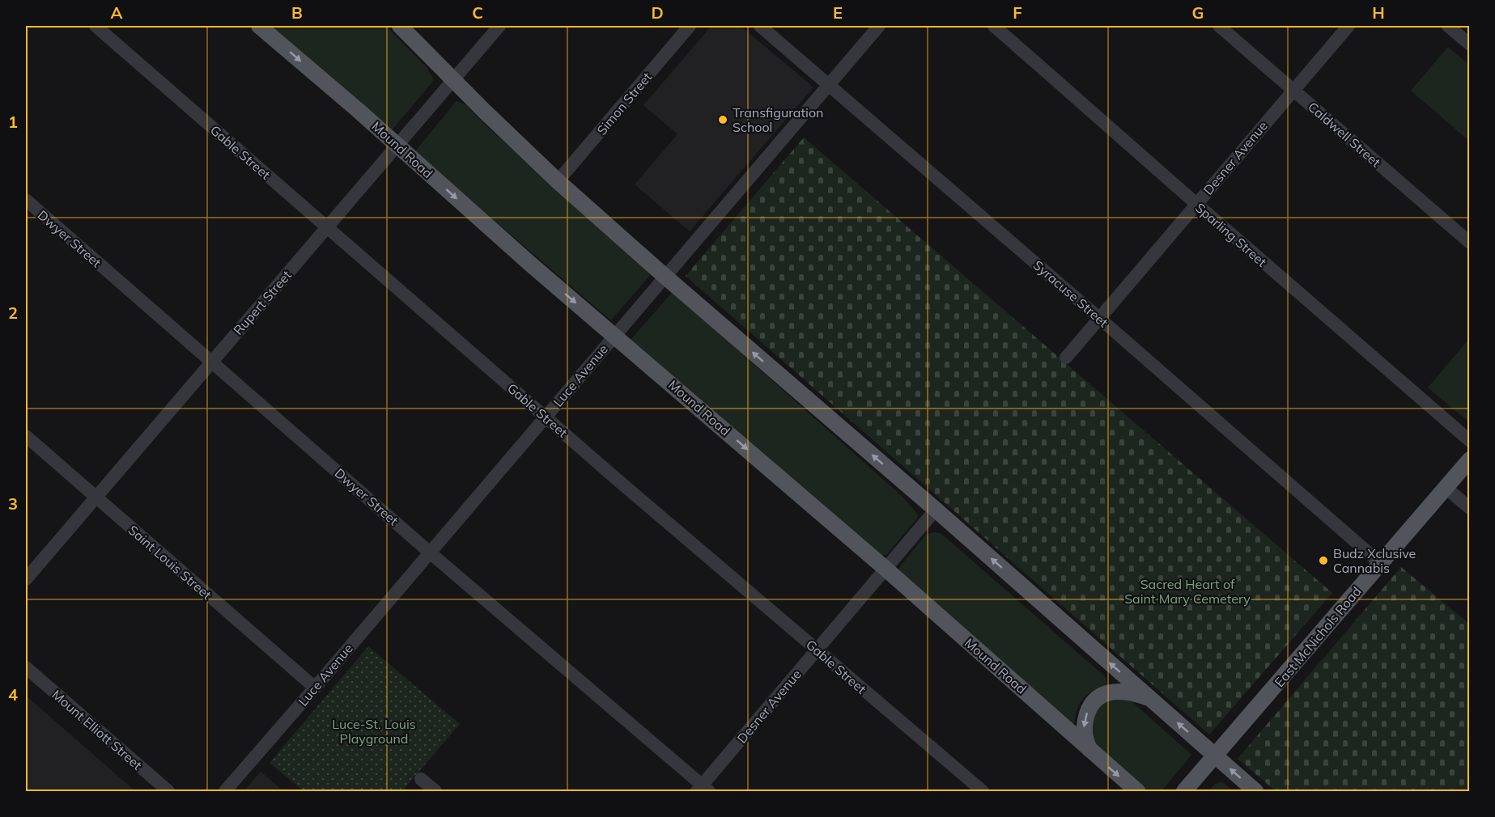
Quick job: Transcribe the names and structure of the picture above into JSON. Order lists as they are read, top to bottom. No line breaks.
{"streets":{"main road":["Mound Road","East McNichols Road"],"street":["Simon Street","Caldwell Street","Gable Street","Desner Avenue","Sparling Street","Dwyer Street","Syracuse Street","Rupert Street","Luce Avenue","Saint Louis Street","Mount Elliott Street"]},"crossings":[["Caldwell Street","Desner Avenue"],["Mound Road","Desner Avenue"],["Mound Road","Rupert Street"],["Mound Road","Luce Avenue"],["Gable Street","Desner Avenue"],["Gable Street","Rupert Street"],["Gable Street","Luce Avenue"],["Desner Avenue","Sparling Street"],["Desner Avenue","Dwyer Street"],["Desner Avenue","Syracuse Street"],["Dwyer Street","Rupert Street"],["Dwyer Street","Luce Avenue"],["Syracuse Street","Luce Avenue"],["Syracuse Street","East McNichols Road"],["Rupert Street","Saint Louis Street"],["Luce Avenue","Saint Louis Street"]],"parks":["Sacred Heart of Saint Mary Cemetery","Luce-St. Louis Playground"],"places":["Transfiguration School","Budz Xclusive Cannabis"],"grid":{"columns":["A","B","C","D","E","F","G","H"],"rows":["1","2","3","4"]}}
